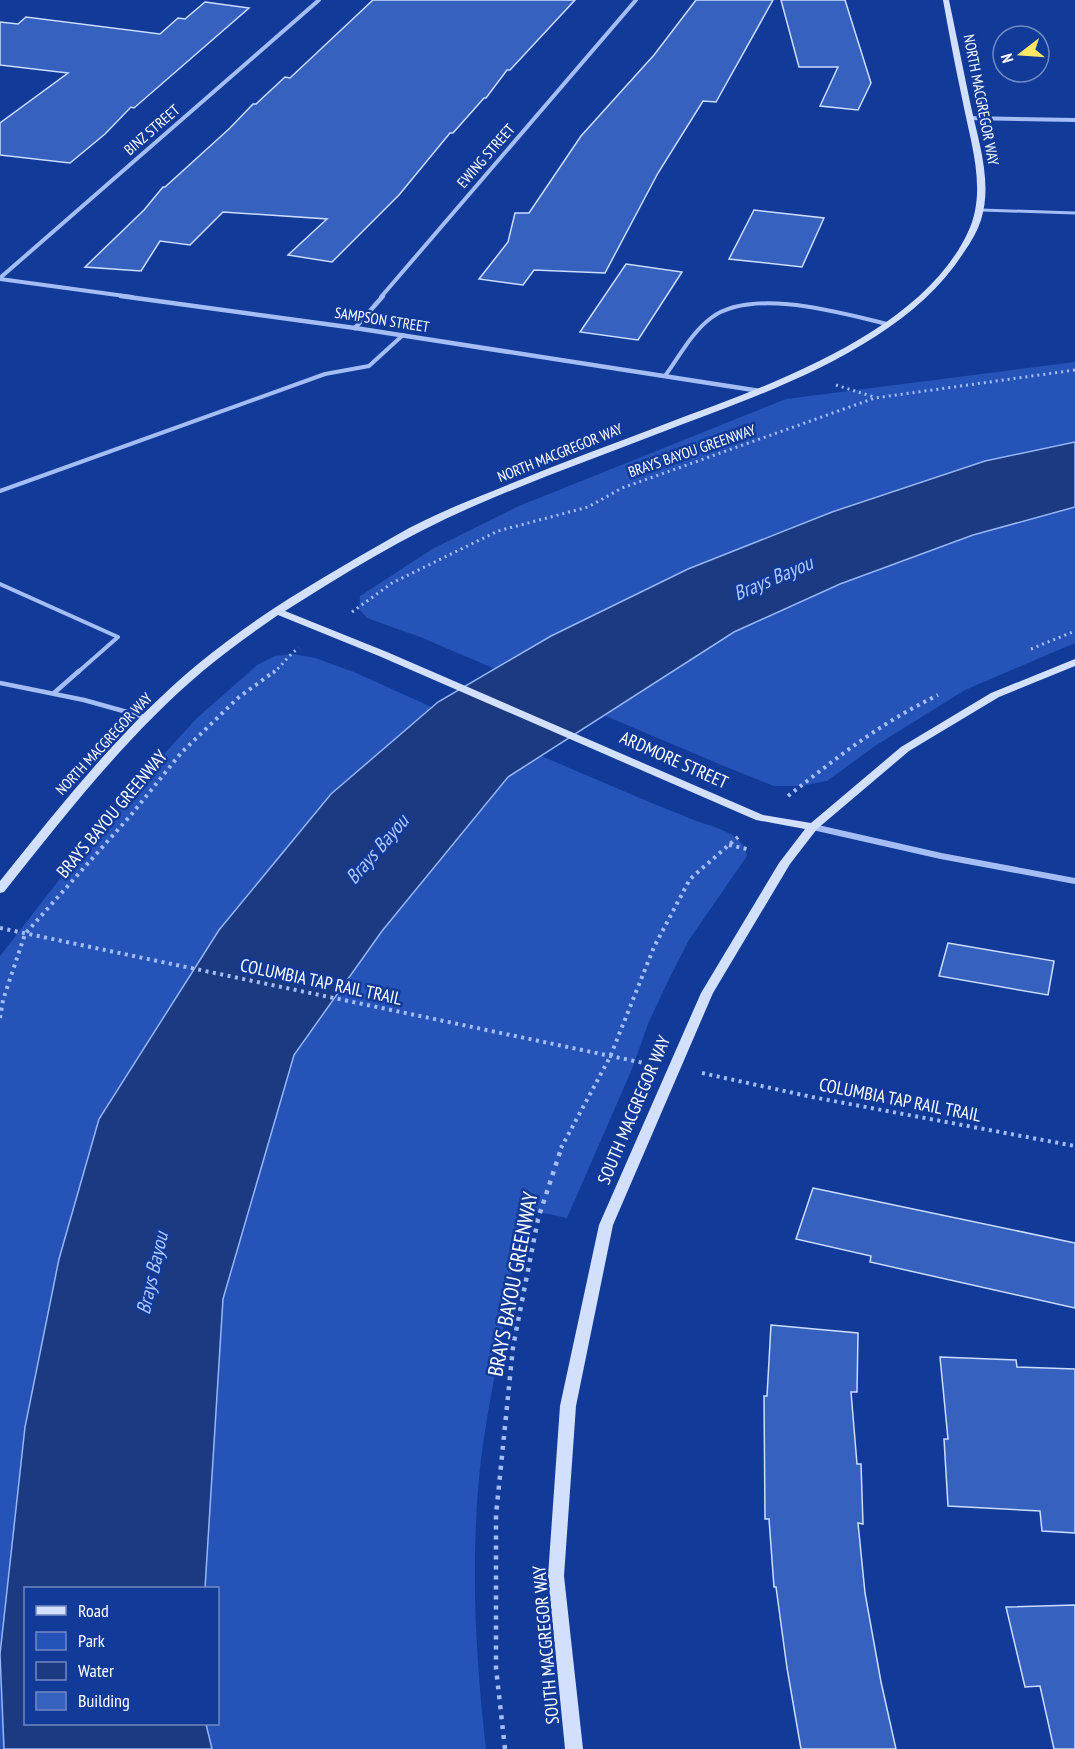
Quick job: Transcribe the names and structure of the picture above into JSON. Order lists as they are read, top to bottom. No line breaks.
{"streets":{"main road":["NORTH MACGREGOR WAY","ARDMORE STREET","SOUTH MACGREGOR WAY"],"street":["BINZ STREET","EWING STREET","SAMPSON STREET"],"path":["BRAYS BAYOU GREENWAY","COLUMBIA TAP RAIL TRAIL"]},"crossings":[["NORTH MACGREGOR WAY","SAMPSON STREET"],["NORTH MACGREGOR WAY","ARDMORE STREET"],["BINZ STREET","SAMPSON STREET"],["EWING STREET","SAMPSON STREET"],["BRAYS BAYOU GREENWAY","COLUMBIA TAP RAIL TRAIL"],["ARDMORE STREET","SOUTH MACGREGOR WAY"]],"water":["Brays Bayou"],"legend":["Road","Park","Water","Building"],"north":"left"}
